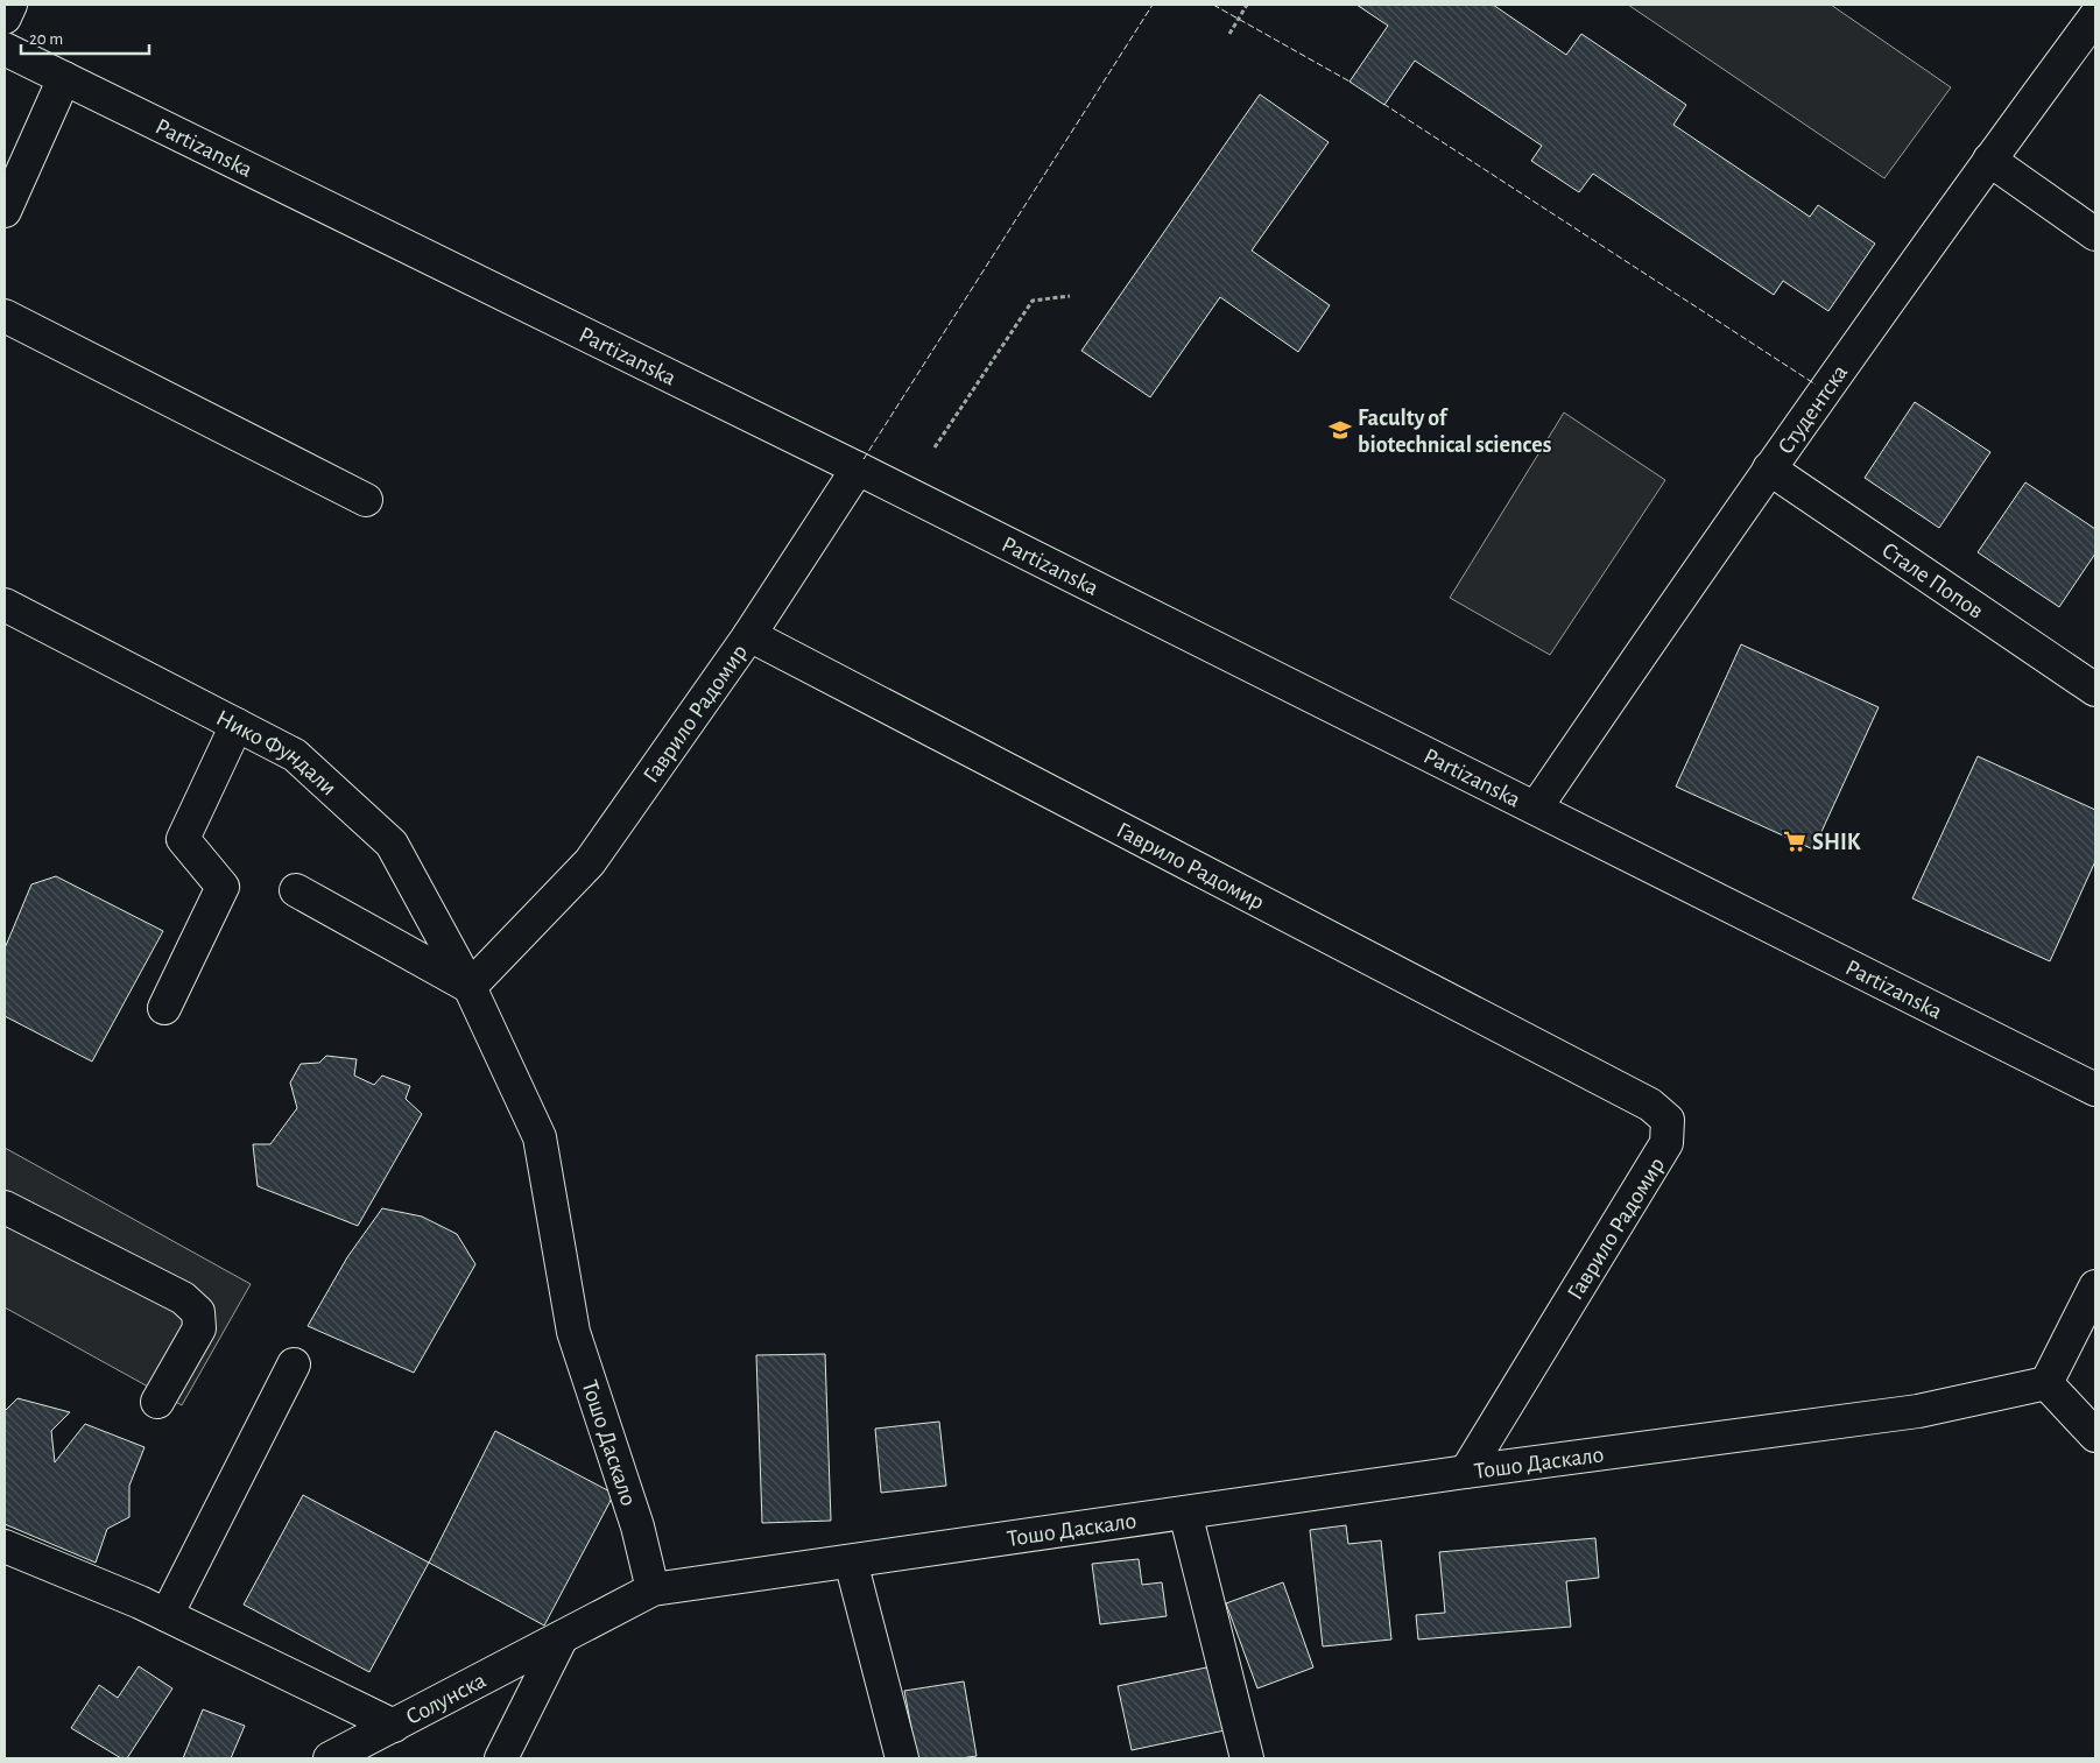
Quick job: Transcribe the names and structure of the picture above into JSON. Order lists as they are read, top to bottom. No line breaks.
{"streets":{"street":["Partizanska","Студентска","Стале Попов","Гаврило Радомир","Нико Фундали","Тошо Даскало","Солунска"]},"crossings":[["Partizanska","Студентска"],["Студентска","Стале Попов"],["Гаврило Радомир","Нико Фундали"],["Гаврило Радомир","Тошо Даскало"],["Нико Фундали","Тошо Даскало"],["Тошо Даскало","Солунска"]],"places":{"school or university":["Faculty of biotechnical sciences"],"supermarket":["SHIK"]},"scale_bar":"20 m"}
